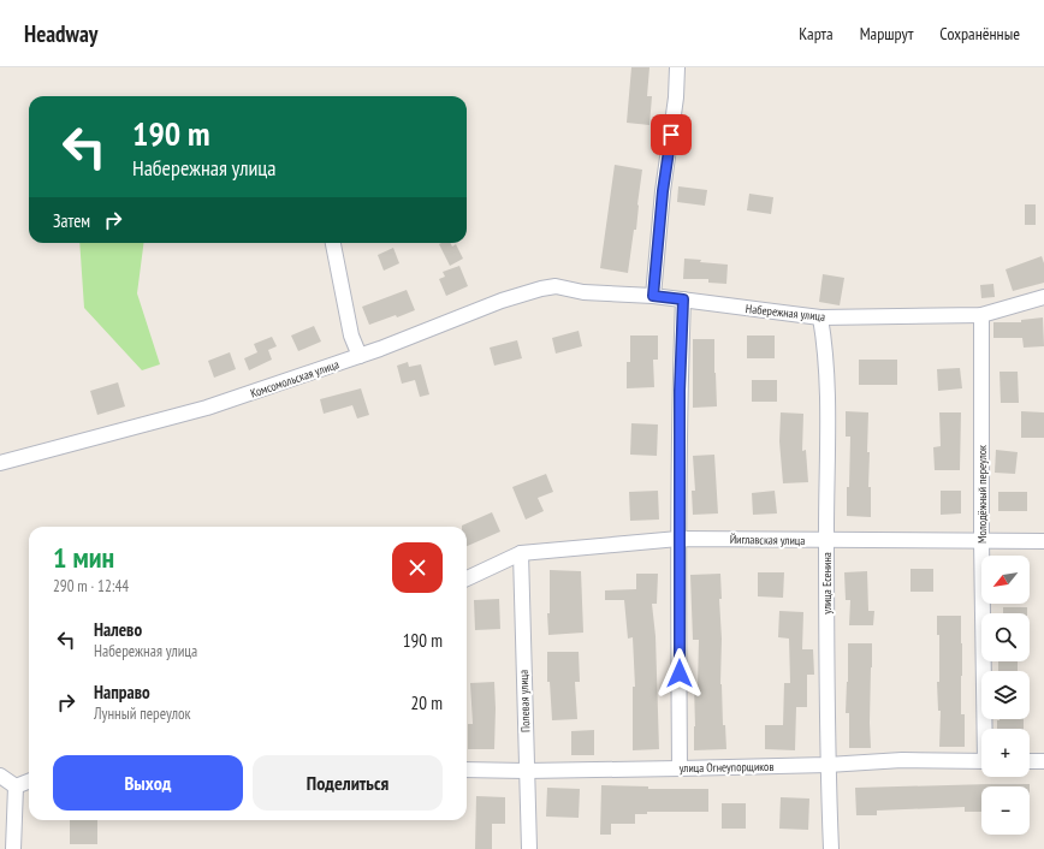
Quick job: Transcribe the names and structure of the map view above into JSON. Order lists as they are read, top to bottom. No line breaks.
{"streets":{"street":["Набережная улица","Комсомольская улица","Молодёжный переулок","Йиглавская улица","улица Есенина","Полевая улица","улица Огнеупорщиков"]},"crossings":[["Набережная улица","Комсомольская улица"],["Набережная улица","Молодёжный переулок"],["Набережная улица","улица Есенина"],["Молодёжный переулок","Йиглавская улица"],["Йиглавская улица","улица Есенина"],["Йиглавская улица","Полевая улица"],["улица Есенина","улица Огнеупорщиков"],["Полевая улица","улица Огнеупорщиков"]],"north":"bottom left","page":{"header":"Headway","nav":["Карта","Маршрут","Сохранённые"],"turn":["190 m","Набережная улица"],"then":"Затем","heading":["1 мин","290 m · 12:44"],"map_buttons":["+","−"],"list":[{"name":"Налево","note":"Набережная улица","value":"190 m"},{"name":"Направо","note":"Лунный переулок","value":"20 m"}],"buttons":["Выход","Поделиться"]}}
